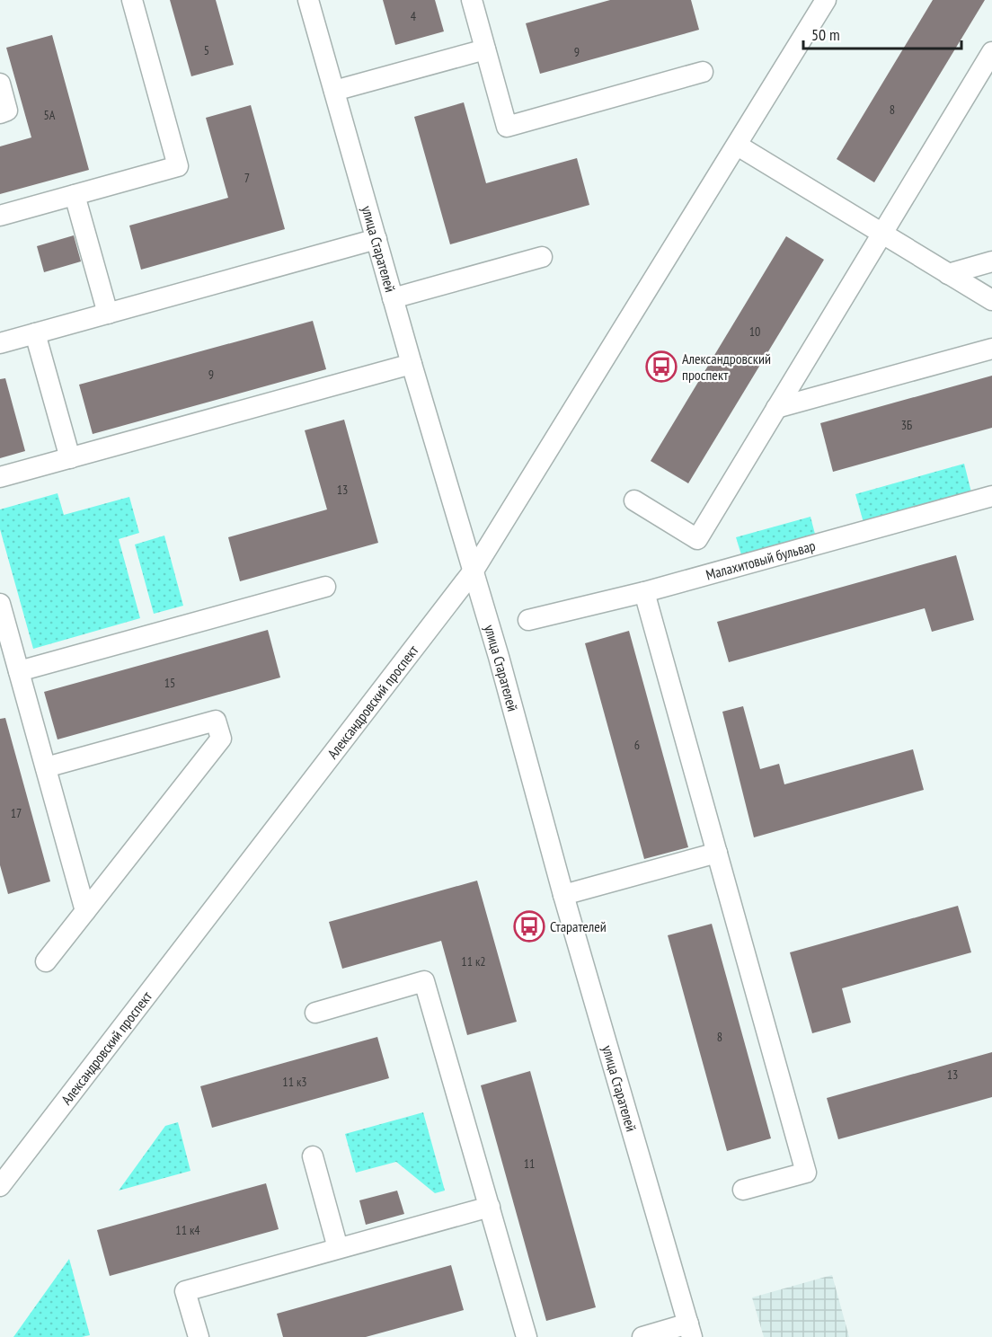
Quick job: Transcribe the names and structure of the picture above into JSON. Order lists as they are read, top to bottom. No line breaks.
{"streets":{"street":["улица Старателей","Малахитовый бульвар","Александровский проспект"]},"crossings":[["улица Старателей","Александровский проспект"]],"places":{"bus stop":["Александровский проспект","Старателей"]},"house_numbers":["4","5","9","8","5А","7","10","9","3Б","13","15","6","17","11 к2","8","13","11 к3","11","11 к4"],"scale_bar":"50 m"}
